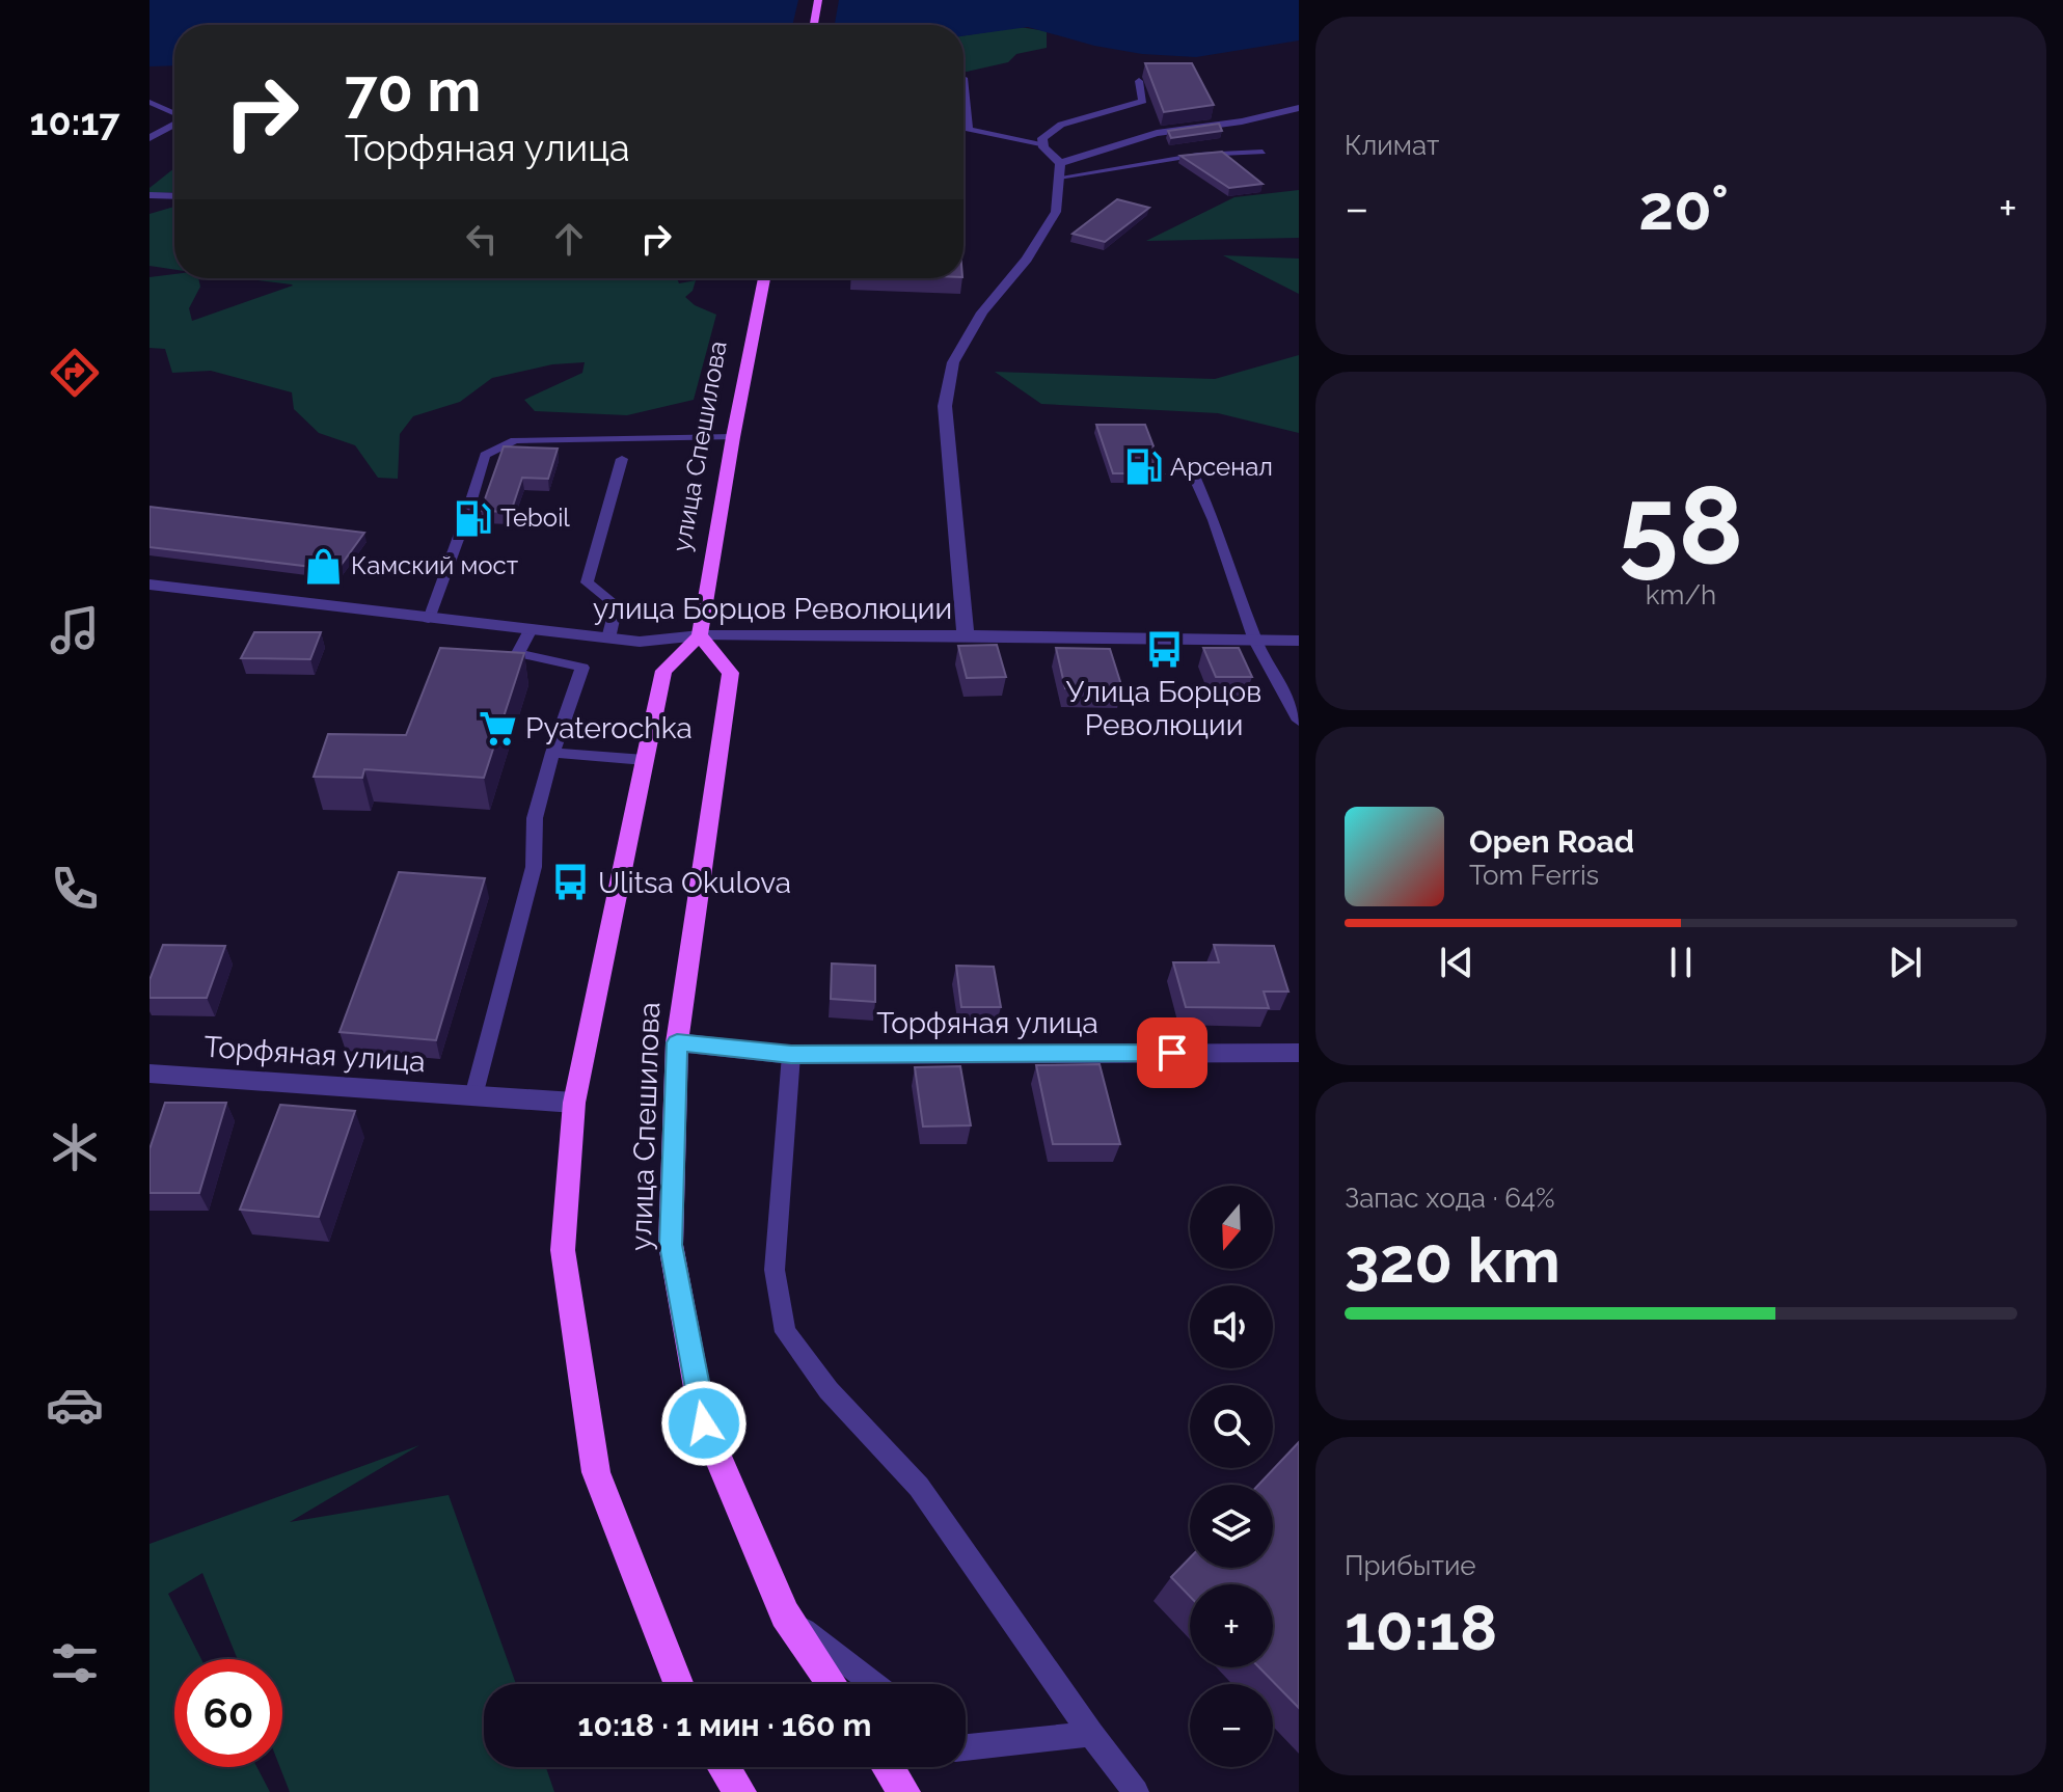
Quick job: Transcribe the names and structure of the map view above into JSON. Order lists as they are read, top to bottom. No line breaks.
{"streets":{"main road":["улица Спешилова"],"street":["улица Борцов Революции","Торфяная улица"]},"crossings":[["улица Спешилова","улица Борцов Революции"],["улица Спешилова","Торфяная улица"]],"places":{"fuel station":["Арсенал","Teboil"],"shop":["Камский мост"],"bus stop":["Улица Борцов Революции","Ulitsa Okulova"],"supermarket":["Pyaterochka"]},"north":"bottom","page":{"tabs":"10:17","tile":["Климат",["58","km/h"],["Запас хода · 64%","320 km"],["Прибытие","10:18"]],"turn":["70 m","Торфяная улица"],"heat":["−","20°","+"],"song":["Open Road","Tom Ferris"],"map_buttons":["+","−"],"limit":"60","trip":"10:18 · 1 мин · 160 m"}}
